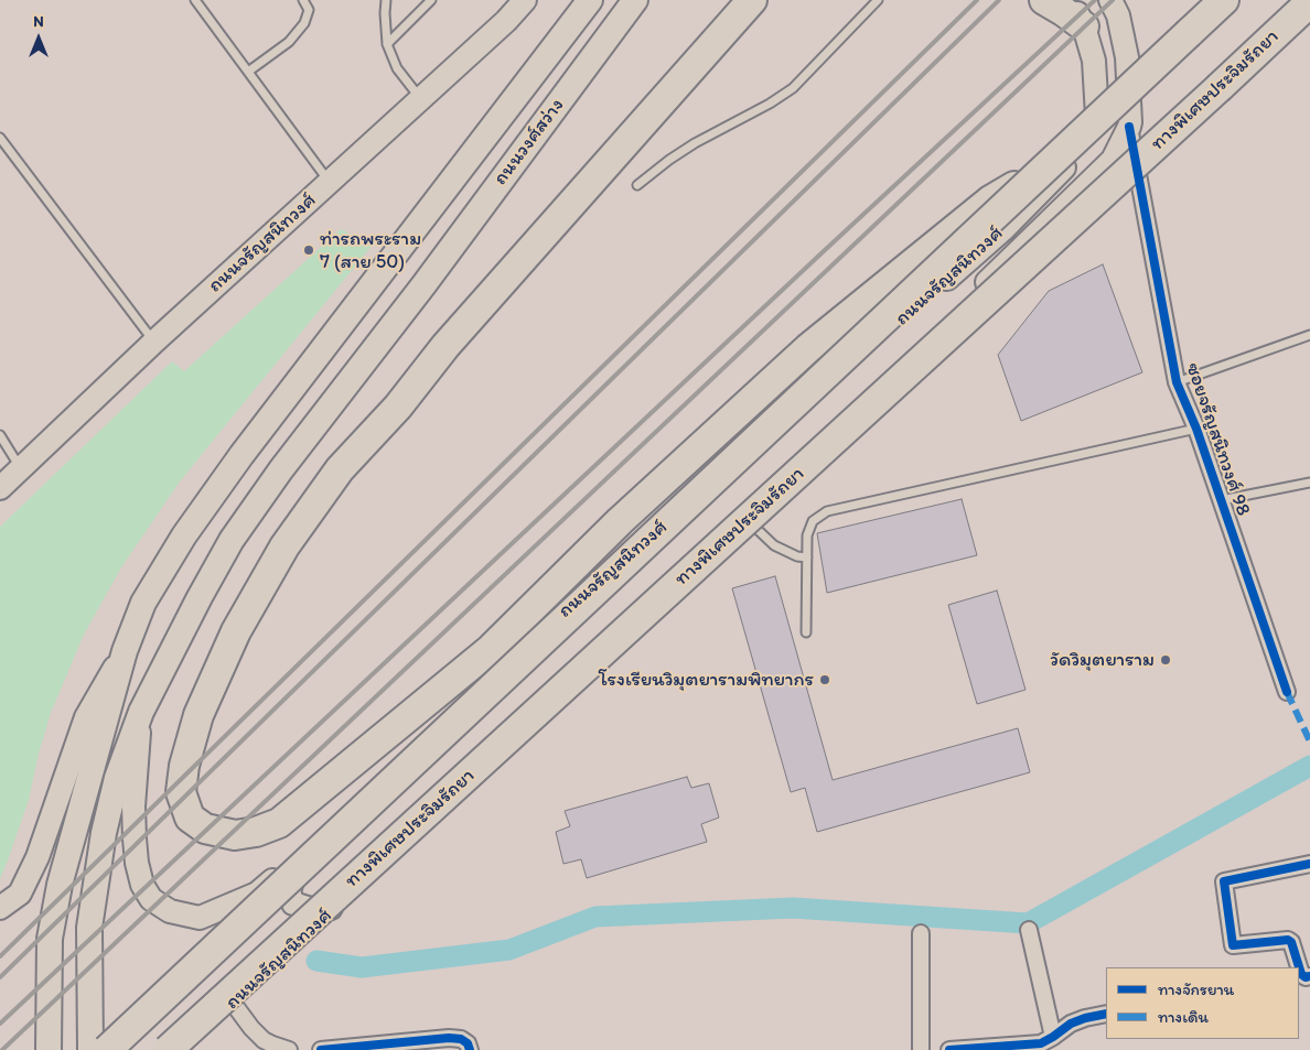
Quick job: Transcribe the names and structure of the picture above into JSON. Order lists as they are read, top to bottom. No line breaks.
{"streets":{"highway":["ทางพิเศษประจิมรัถยา"],"main road":["ถนนวงศ์สว่าง","ถนนจรัญสนิทวงศ์"],"street":["ซอยจรัญสนิทวงศ์ 98"]},"crossings":[["ถนนวงศ์สว่าง","ถนนจรัญสนิทวงศ์"],["ถนนจรัญสนิทวงศ์","ซอยจรัญสนิทวงศ์ 98"]],"places":["ท่ารถพระราม 7 (สาย 50)","วัดวิมุตยาราม","โรงเรียนวิมุตยารามพิทยากร"],"legend":["ทางจักรยาน","ทางเดิน"],"north":"top"}
